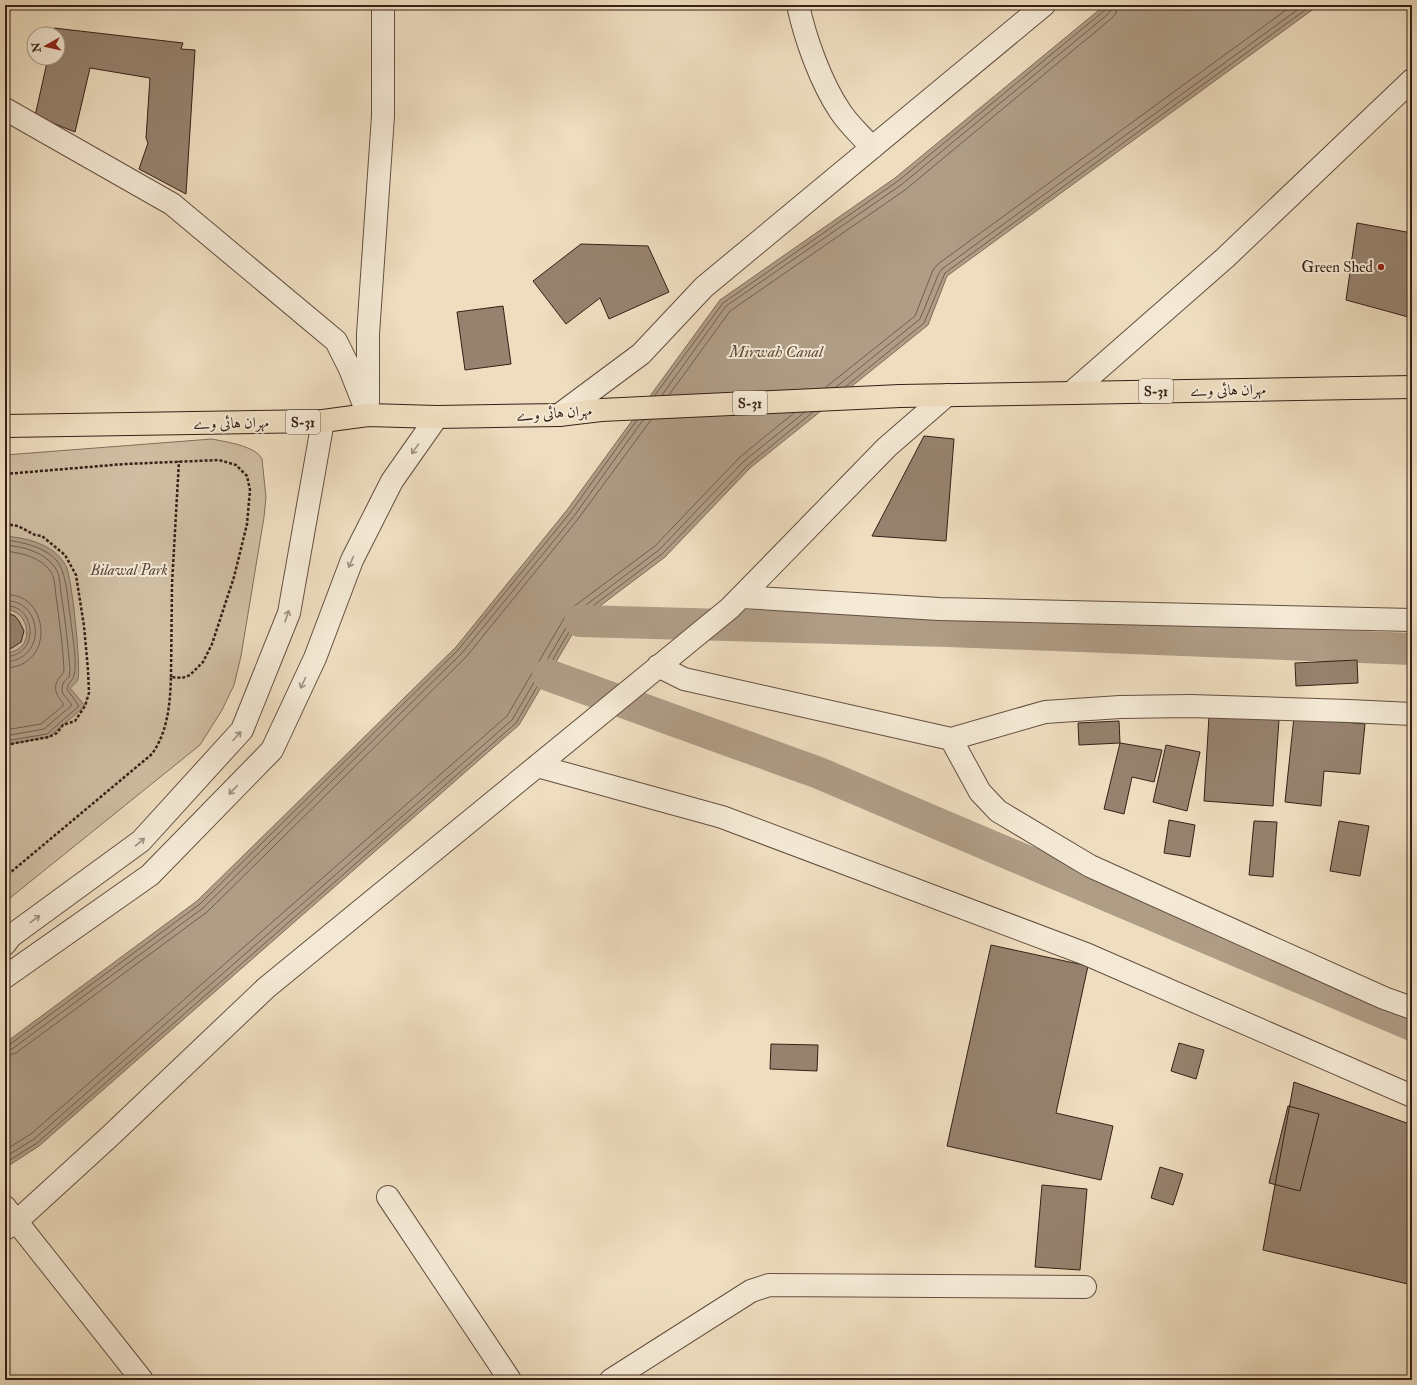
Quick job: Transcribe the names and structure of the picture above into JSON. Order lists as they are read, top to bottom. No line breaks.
{"streets":{"main road":["مہران ہائی وے","S-31"]},"water":["Mirwah Canal"],"parks":["Bilawal Park"],"places":["Green Shed"],"north":"left"}
